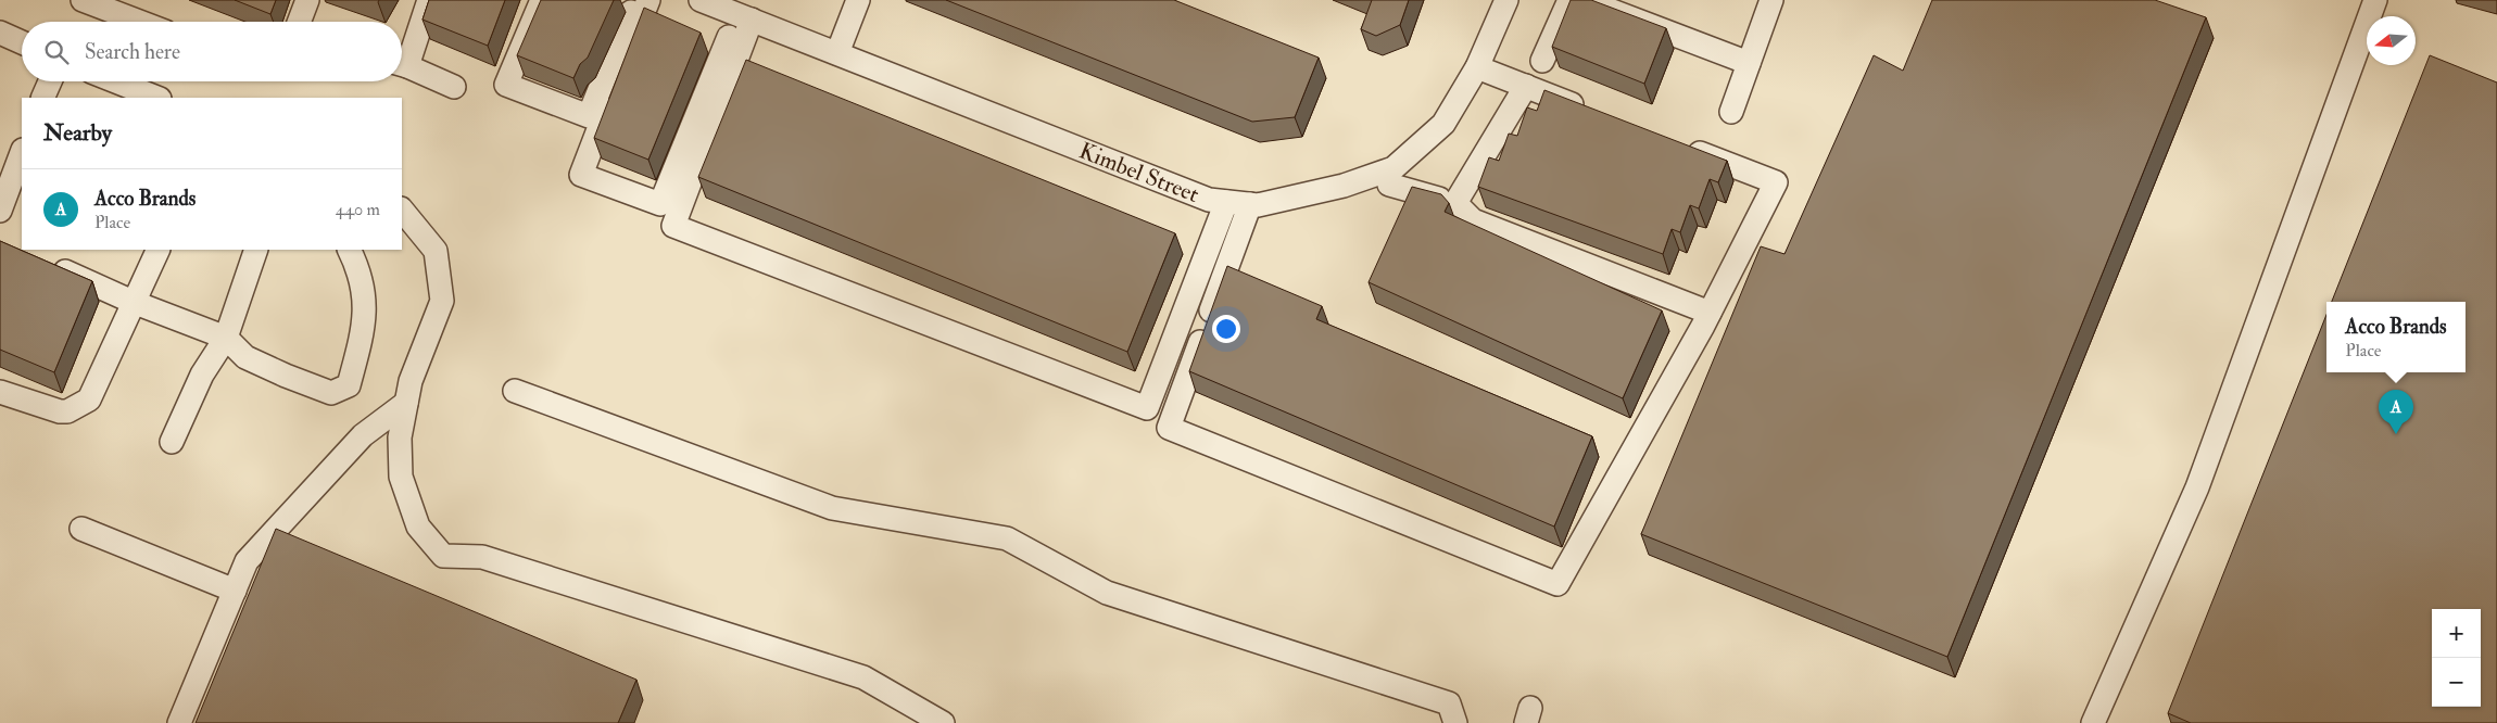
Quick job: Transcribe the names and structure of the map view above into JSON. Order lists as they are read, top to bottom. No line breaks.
{"streets":{"street":["Kimbel Street"]},"north":"left","page":{"search":"Search here","heading":"Nearby","list":[{"mark":"A","name":"Acco Brands","note":"Place","value":"440 m"}],"popup":["Acco Brands","Place"],"pins":"A","map_buttons":["+","−"]}}
